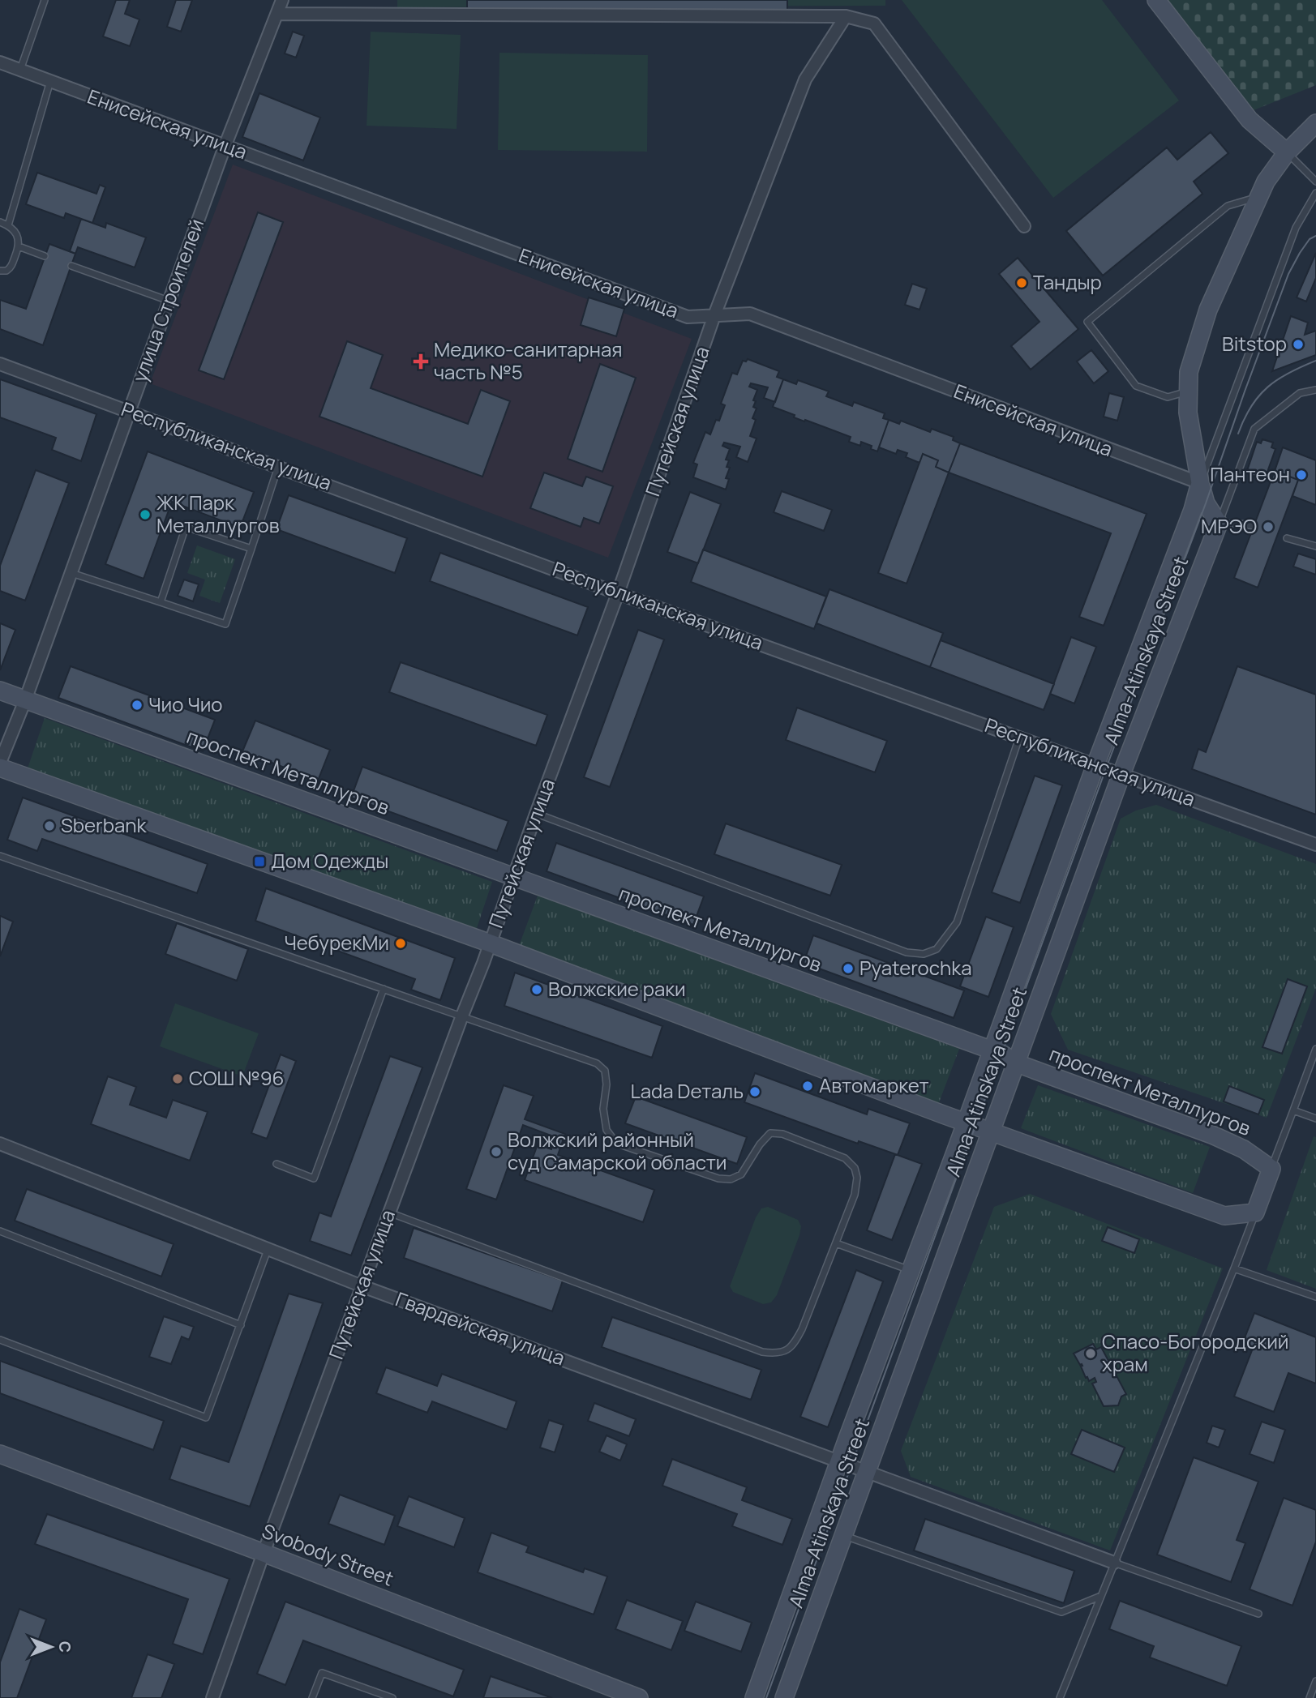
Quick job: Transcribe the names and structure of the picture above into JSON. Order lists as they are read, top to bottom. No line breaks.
{"streets":{"street":["Енисейская улица","улица Строителей","Путейская улица","Республиканская улица","Alma-Atinskaya Street","проспект Металлургов","Гвардейская улица","Svobody Street"]},"crossings":[["Енисейская улица","улица Строителей"],["Енисейская улица","Путейская улица"],["Енисейская улица","Alma-Atinskaya Street"],["улица Строителей","Республиканская улица"],["улица Строителей","проспект Металлургов"],["Путейская улица","Республиканская улица"],["Путейская улица","проспект Металлургов"],["Путейская улица","Гвардейская улица"],["Путейская улица","Svobody Street"],["Республиканская улица","Alma-Atinskaya Street"],["Alma-Atinskaya Street","проспект Металлургов"],["Alma-Atinskaya Street","Гвардейская улица"]],"places":{"other":["Тандыр","Bitstop","Пантеон","ЖК Парк Металлургов","МРЭО","Чио Чио","Sberbank","ЧебурекМи","Pyaterochka","Волжские раки","СОШ №96","Автомаркет","Lada Dеталь","Волжский районный суд Самарской области","Спасо-Богородский храм"],"health":["Медико-санитарная часть №5"],"transit":["Дом Одежды"]},"north":"right"}
